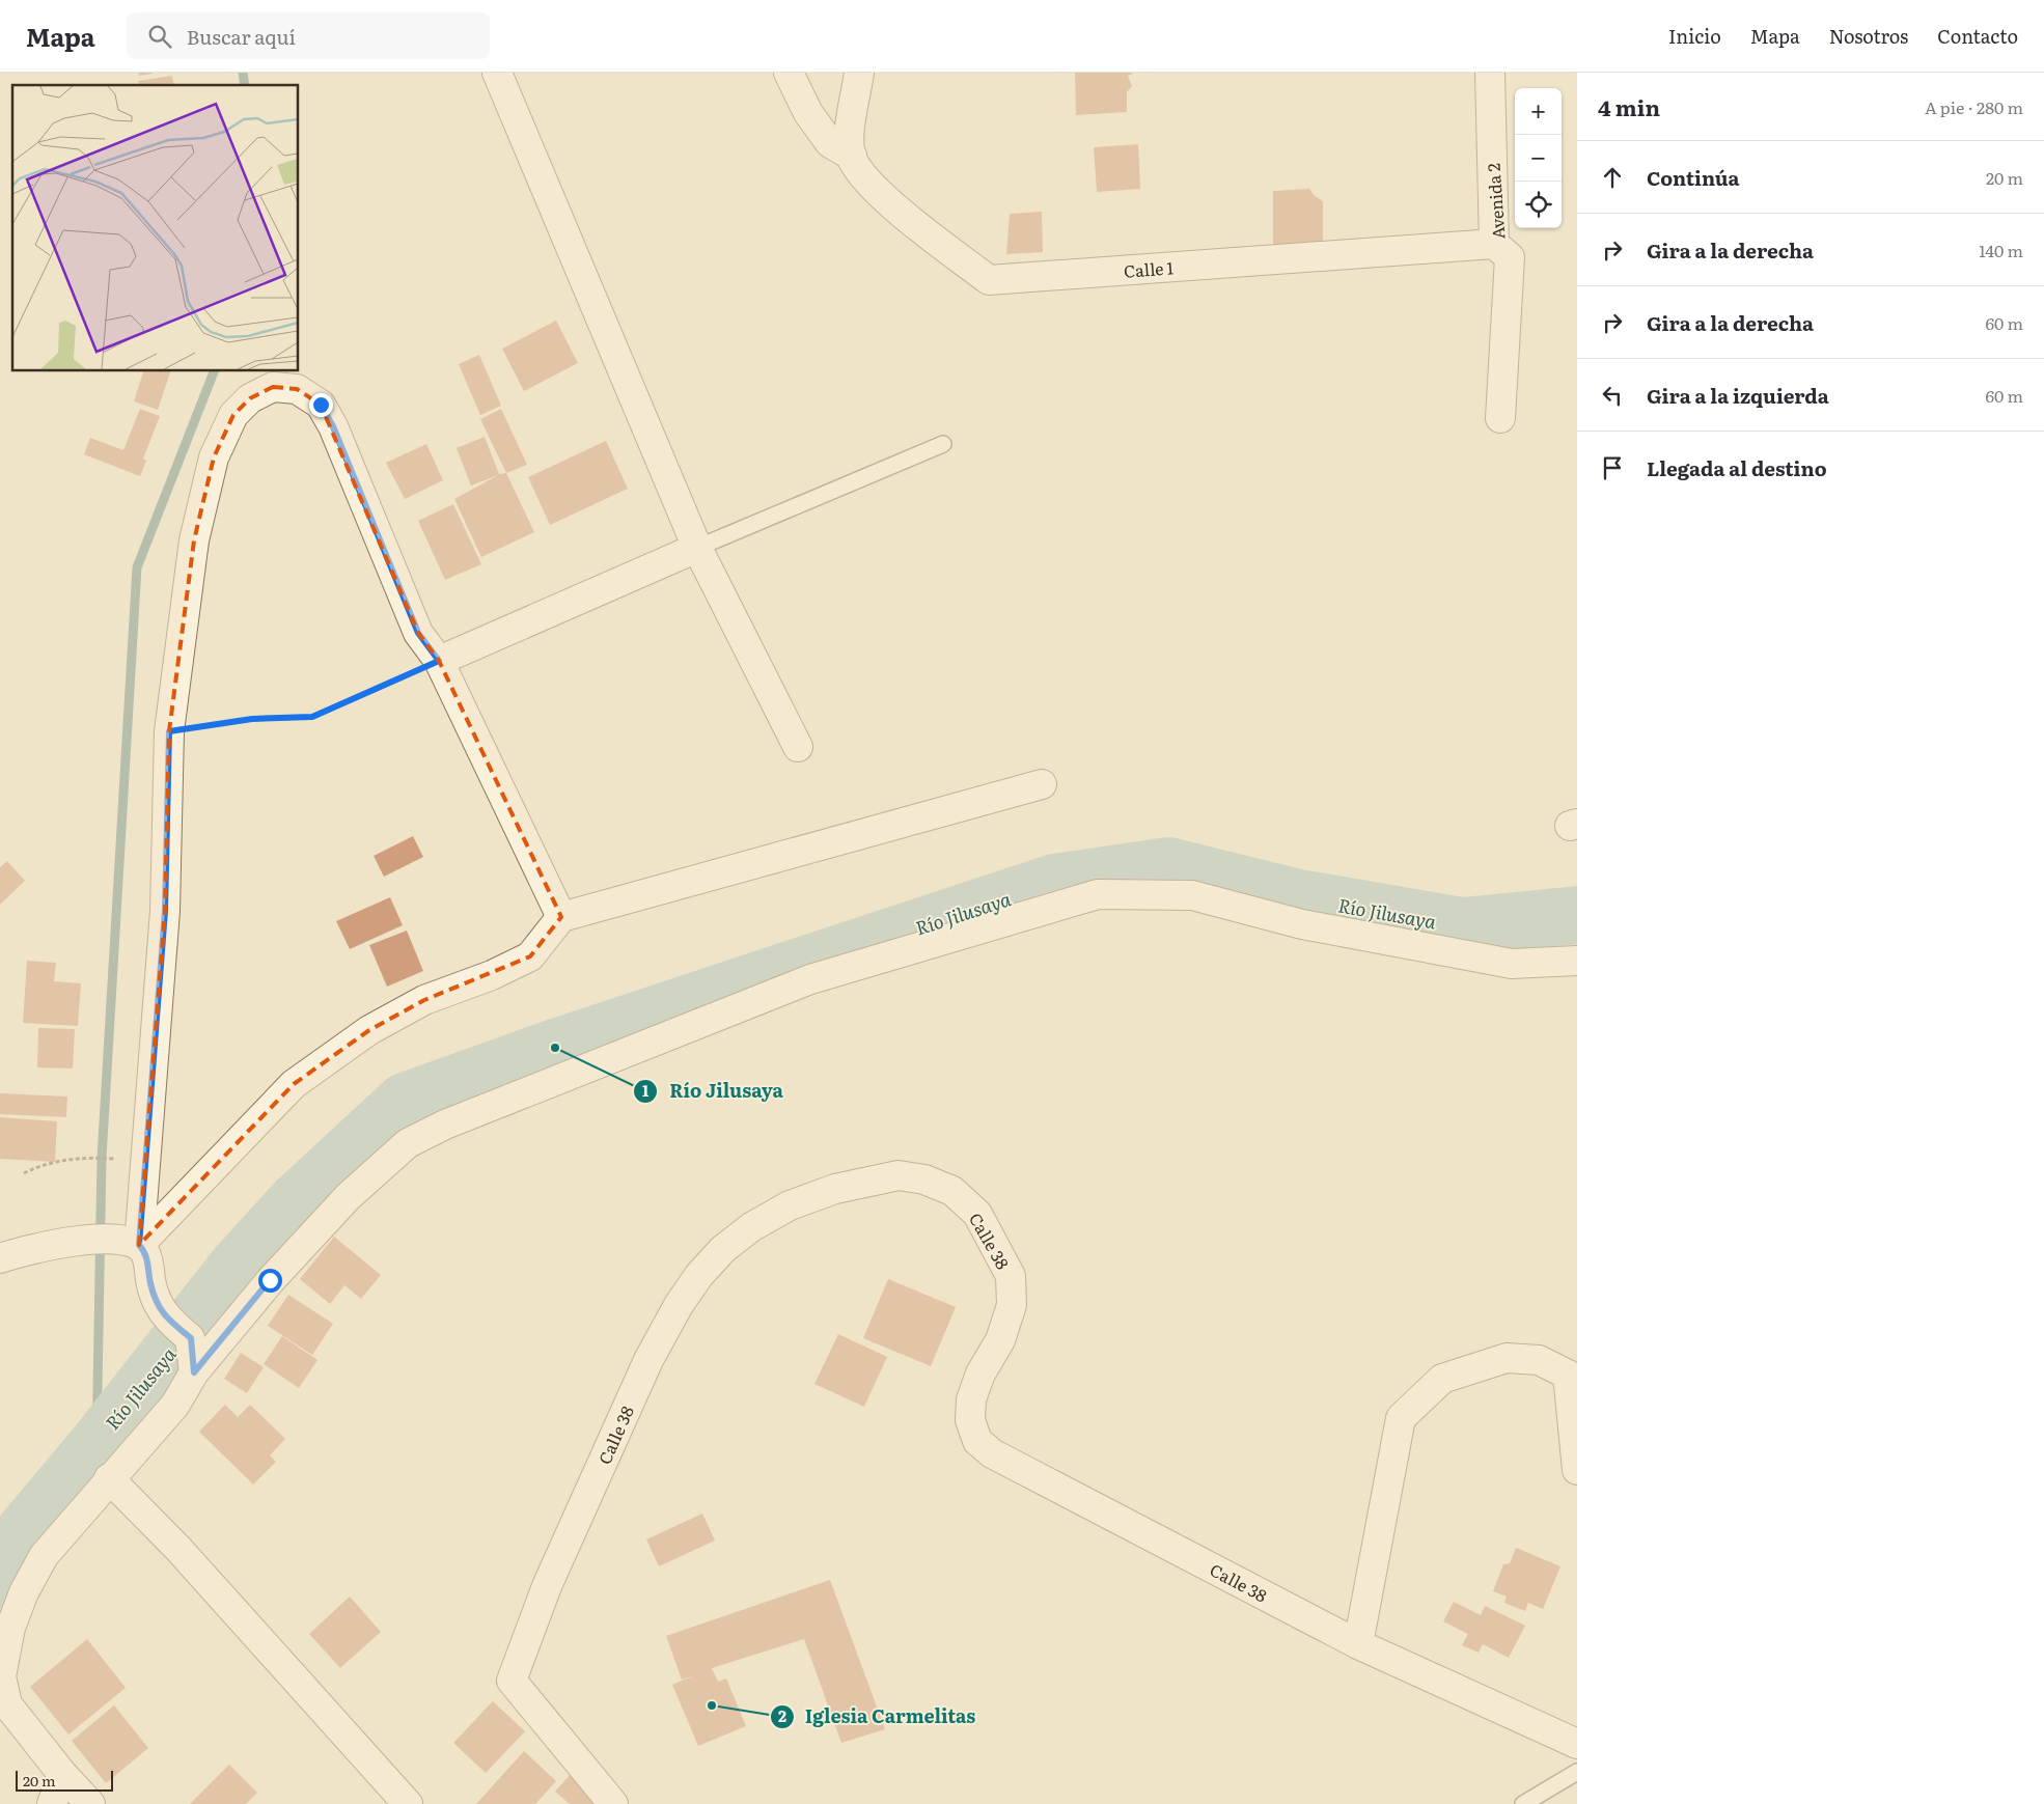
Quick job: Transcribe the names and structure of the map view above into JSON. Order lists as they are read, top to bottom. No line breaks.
{"streets":{"street":["Avenida 2","Calle 1","Calle 38"]},"crossings":[["Avenida 2","Calle 1"]],"water":["Río Jilusaya"],"places":["Río Jilusaya","Iglesia Carmelitas"],"scale_bar":"20 m","page":{"header":"Mapa","search":"Buscar aquí","nav":["Inicio","Mapa","Nosotros","Contacto"],"heading":["4 min","A pie · 280 m"],"map_buttons":["+","−"],"list":[["Continúa","20 m"],["Gira a la derecha","140 m"],["Gira a la derecha","60 m"],["Gira a la izquierda","60 m"],"Llegada al destino"],"scale":"20 m"}}
